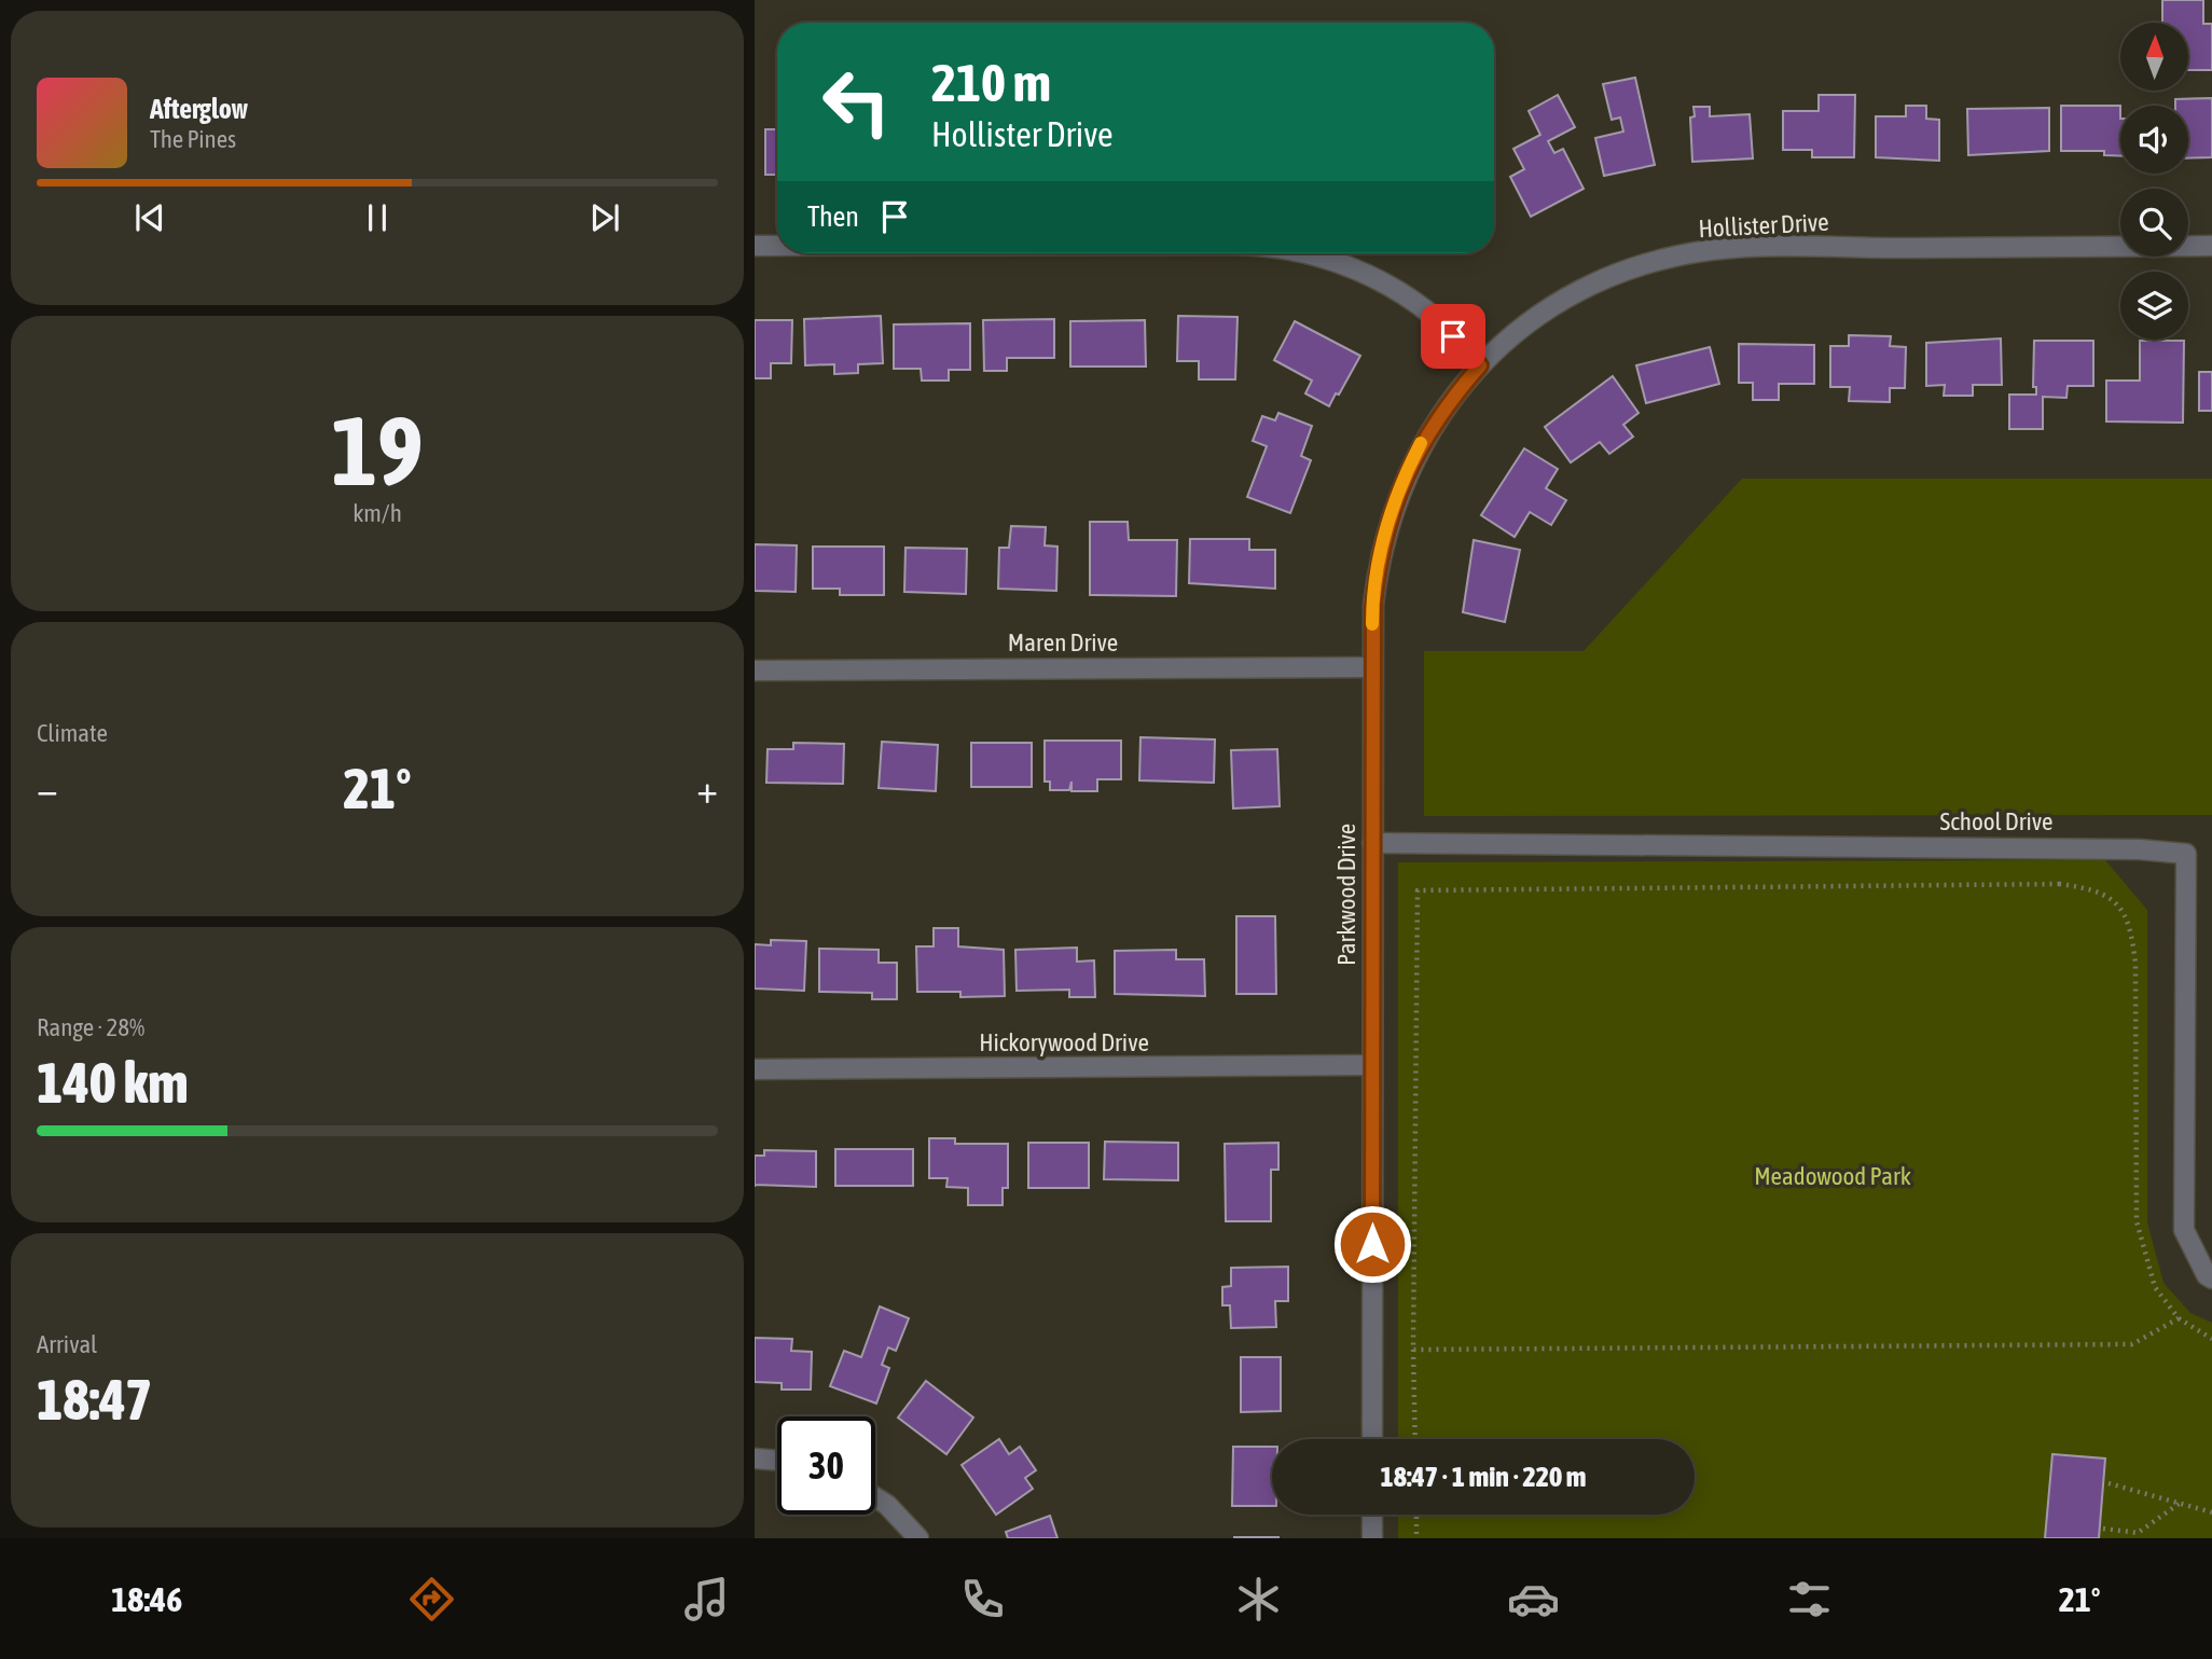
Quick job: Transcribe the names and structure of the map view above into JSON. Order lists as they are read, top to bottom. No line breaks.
{"streets":{"street":["Hollister Drive","Maren Drive","School Drive","Parkwood Drive","Hickorywood Drive"]},"crossings":[["Hollister Drive","Parkwood Drive"],["Maren Drive","Parkwood Drive"],["School Drive","Parkwood Drive"],["Parkwood Drive","Hickorywood Drive"]],"parks":["Meadowood Park"],"north":"top","page":{"turn":["210 m","Hollister Drive"],"song":["Afterglow","The Pines"],"then":"Then","tile":[["19","km/h"],"Climate",["Range · 28%","140 km"],["Arrival","18:47"]],"heat":["−","21°","+"],"limit":"30","trip":"18:47 · 1 min · 220 m","tabs":["18:46","21°"]}}
